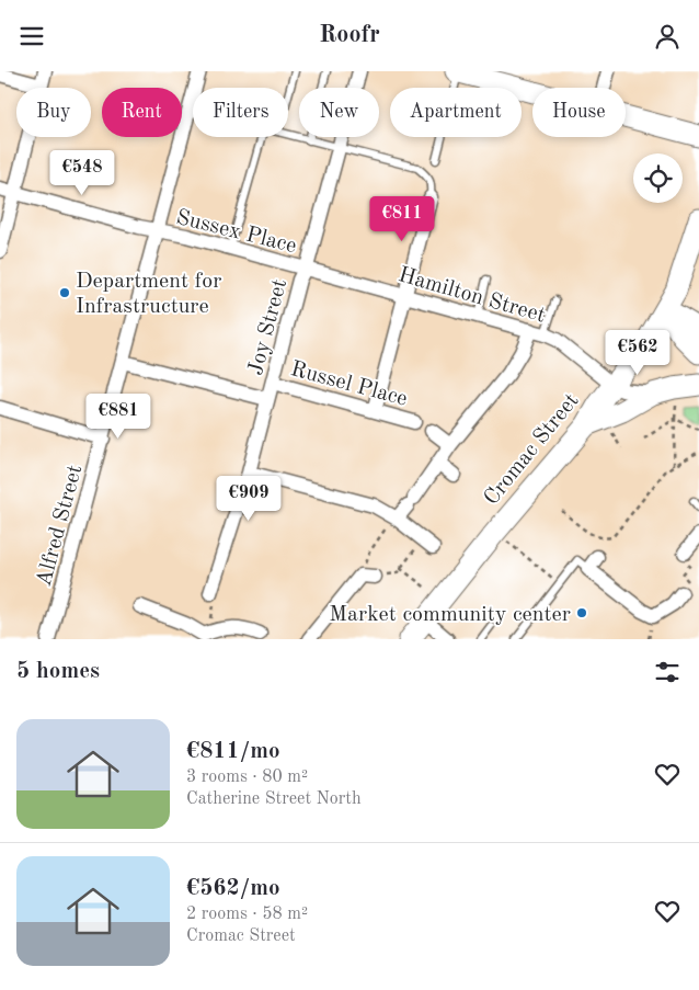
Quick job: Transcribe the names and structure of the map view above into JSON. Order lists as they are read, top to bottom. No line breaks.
{"streets":{"main road":["Cromac Street"],"street":["Sussex Place","Hamilton Street","Joy Street","Russel Place","Alfred Street"]},"crossings":[["Sussex Place","Hamilton Street"],["Sussex Place","Joy Street"],["Sussex Place","Alfred Street"],["Hamilton Street","Joy Street"],["Hamilton Street","Cromac Street"],["Joy Street","Russel Place"]],"places":["Department for Infrastructure","Market community center"],"page":{"header":"Roofr","chip":["Buy","Rent","Filters","New","Apartment","House"],"price":["€548","€811","€562","€881","€909"],"heading":"5 homes","list":[{"name":"€811/mo","note":"3 rooms · 80 m² · Catherine Street North"},{"name":"€562/mo","note":"2 rooms · 58 m² · Cromac Street"}]}}
